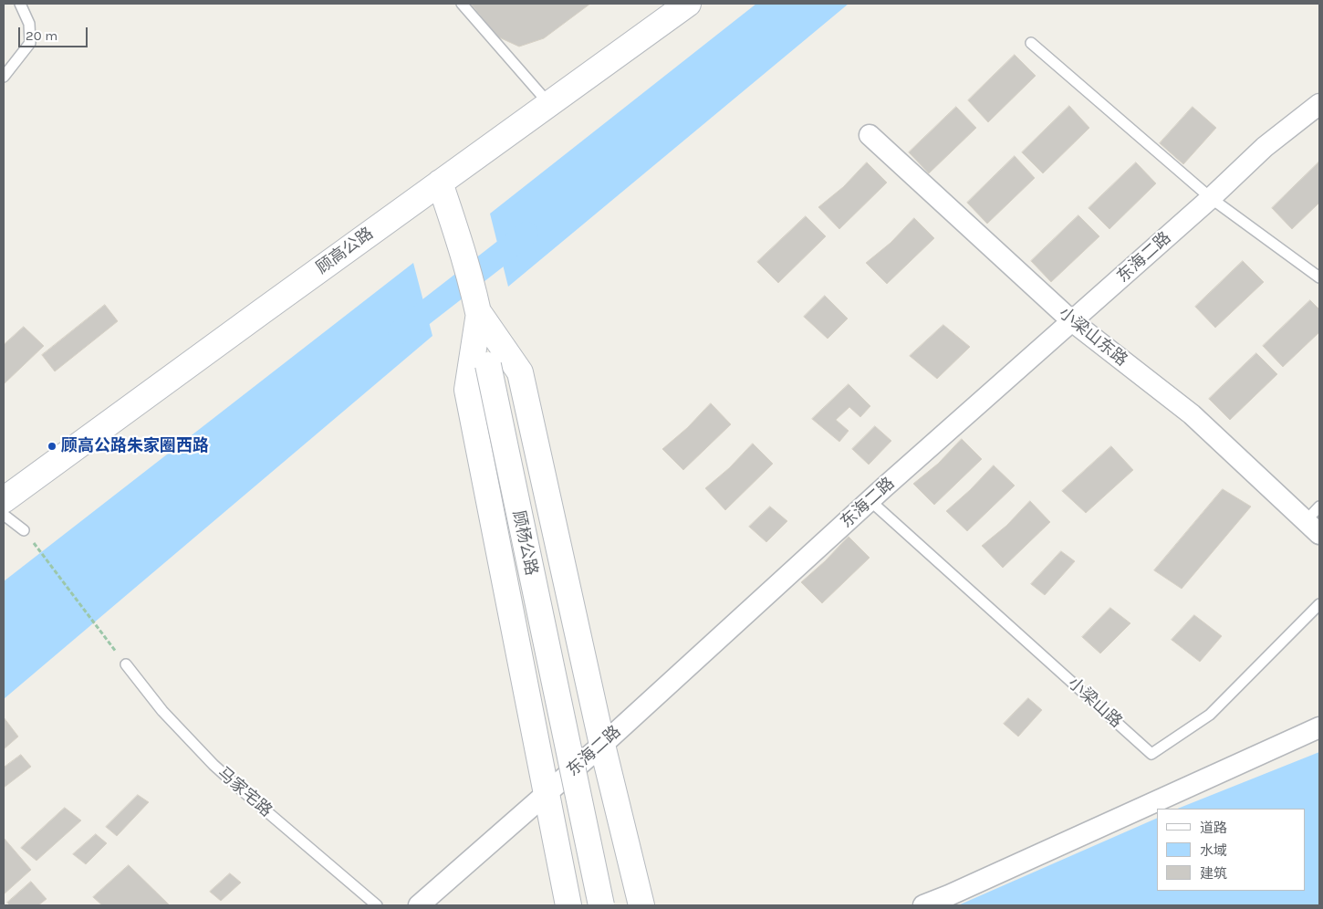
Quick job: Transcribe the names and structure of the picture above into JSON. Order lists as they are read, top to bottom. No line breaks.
{"streets":{"street":["顾高公路","东海二路","小梁山东路","顾杨公路"],"lane":["小梁山路","马家宅路"]},"crossings":[["顾高公路","顾杨公路"],["东海二路","小梁山东路"],["东海二路","小梁山路"]],"places":["顾高公路朱家圈西路"],"legend":["道路","水域","建筑"],"scale_bar":"20 m"}
